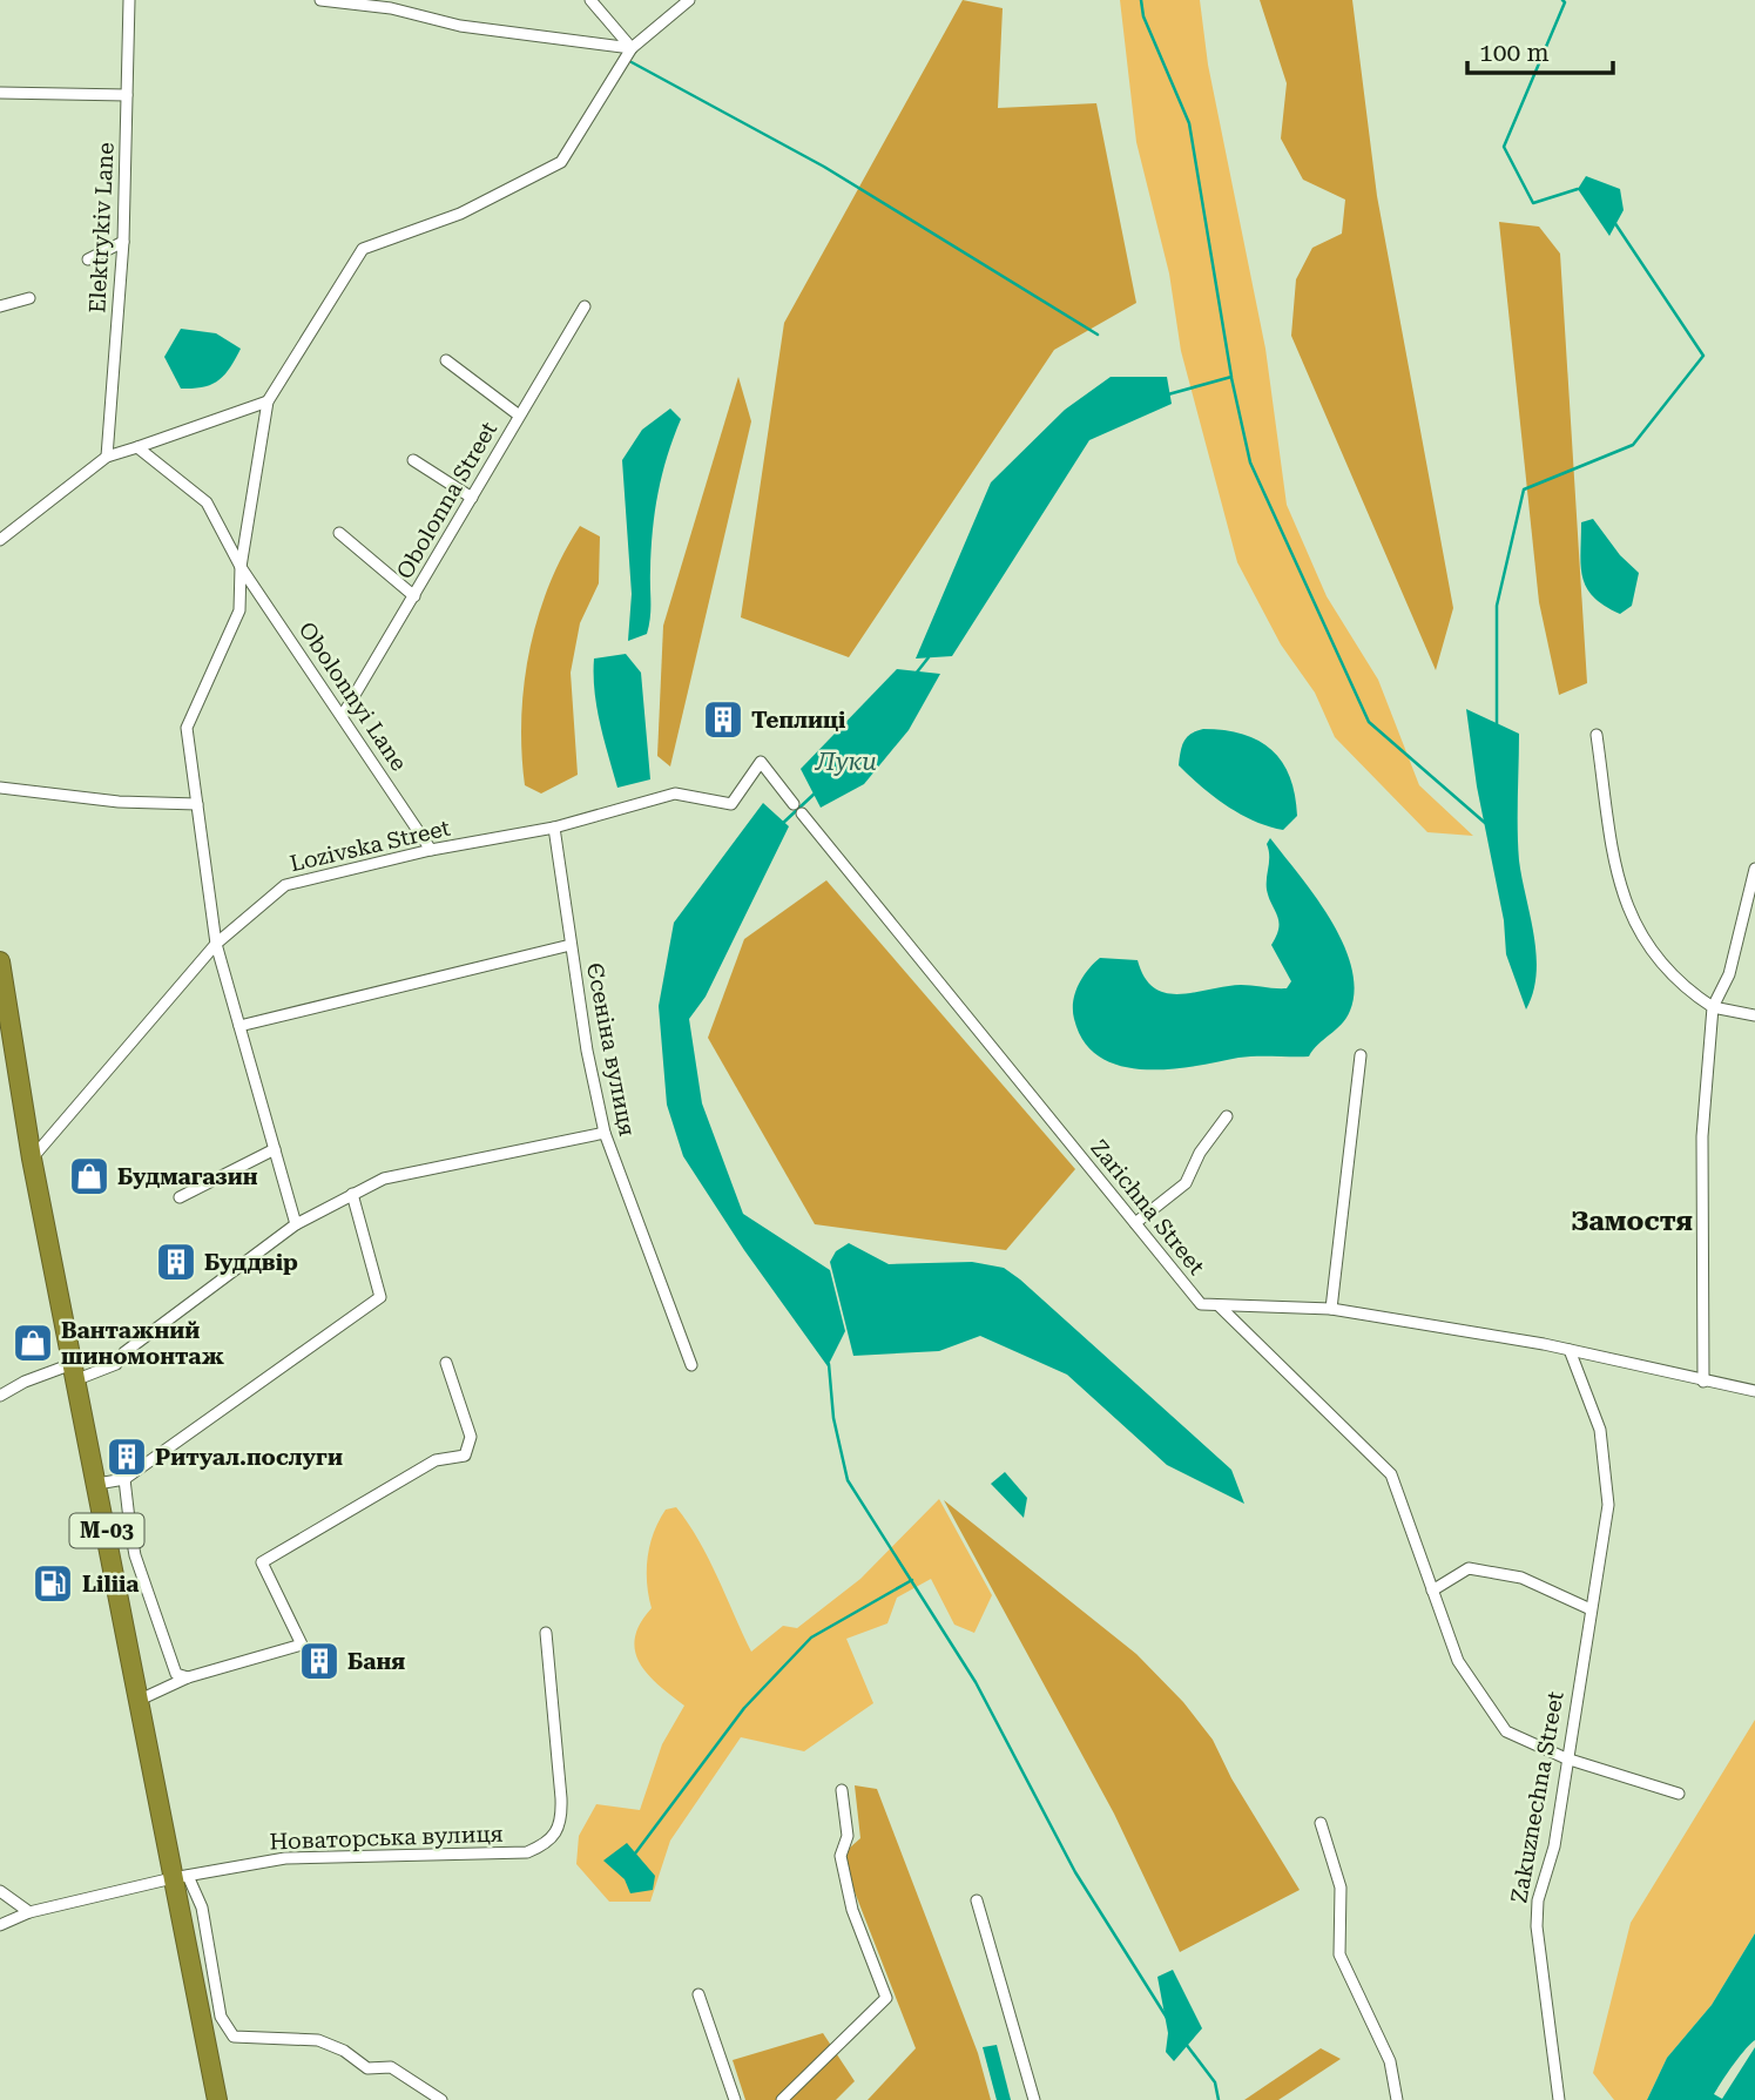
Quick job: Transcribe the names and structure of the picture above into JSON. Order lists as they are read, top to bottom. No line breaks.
{"streets":{"highway":["М-03"],"street":["Elektrykiv Lane","Obolonna Street","Obolonnyi Lane","Lozivska Street","Єсеніна вулиця","Zarichna Street","Zakuznechna Street","Новаторська вулиця"]},"crossings":[["Obolonna Street","Obolonnyi Lane"],["Obolonnyi Lane","Lozivska Street"],["Lozivska Street","Єсеніна вулиця"],["Lozivska Street","М-03"],["Zarichna Street","Zakuznechna Street"],["М-03","Новаторська вулиця"]],"districts":["Замостя"],"water":["Луки"],"places":{"building":["Теплиці","Буддвір","Ритуал.послуги","Баня"],"shop":["Будмагазин","Вантажний шиномонтаж"],"fuel station":["Liliia"]},"scale_bar":"100 m"}
